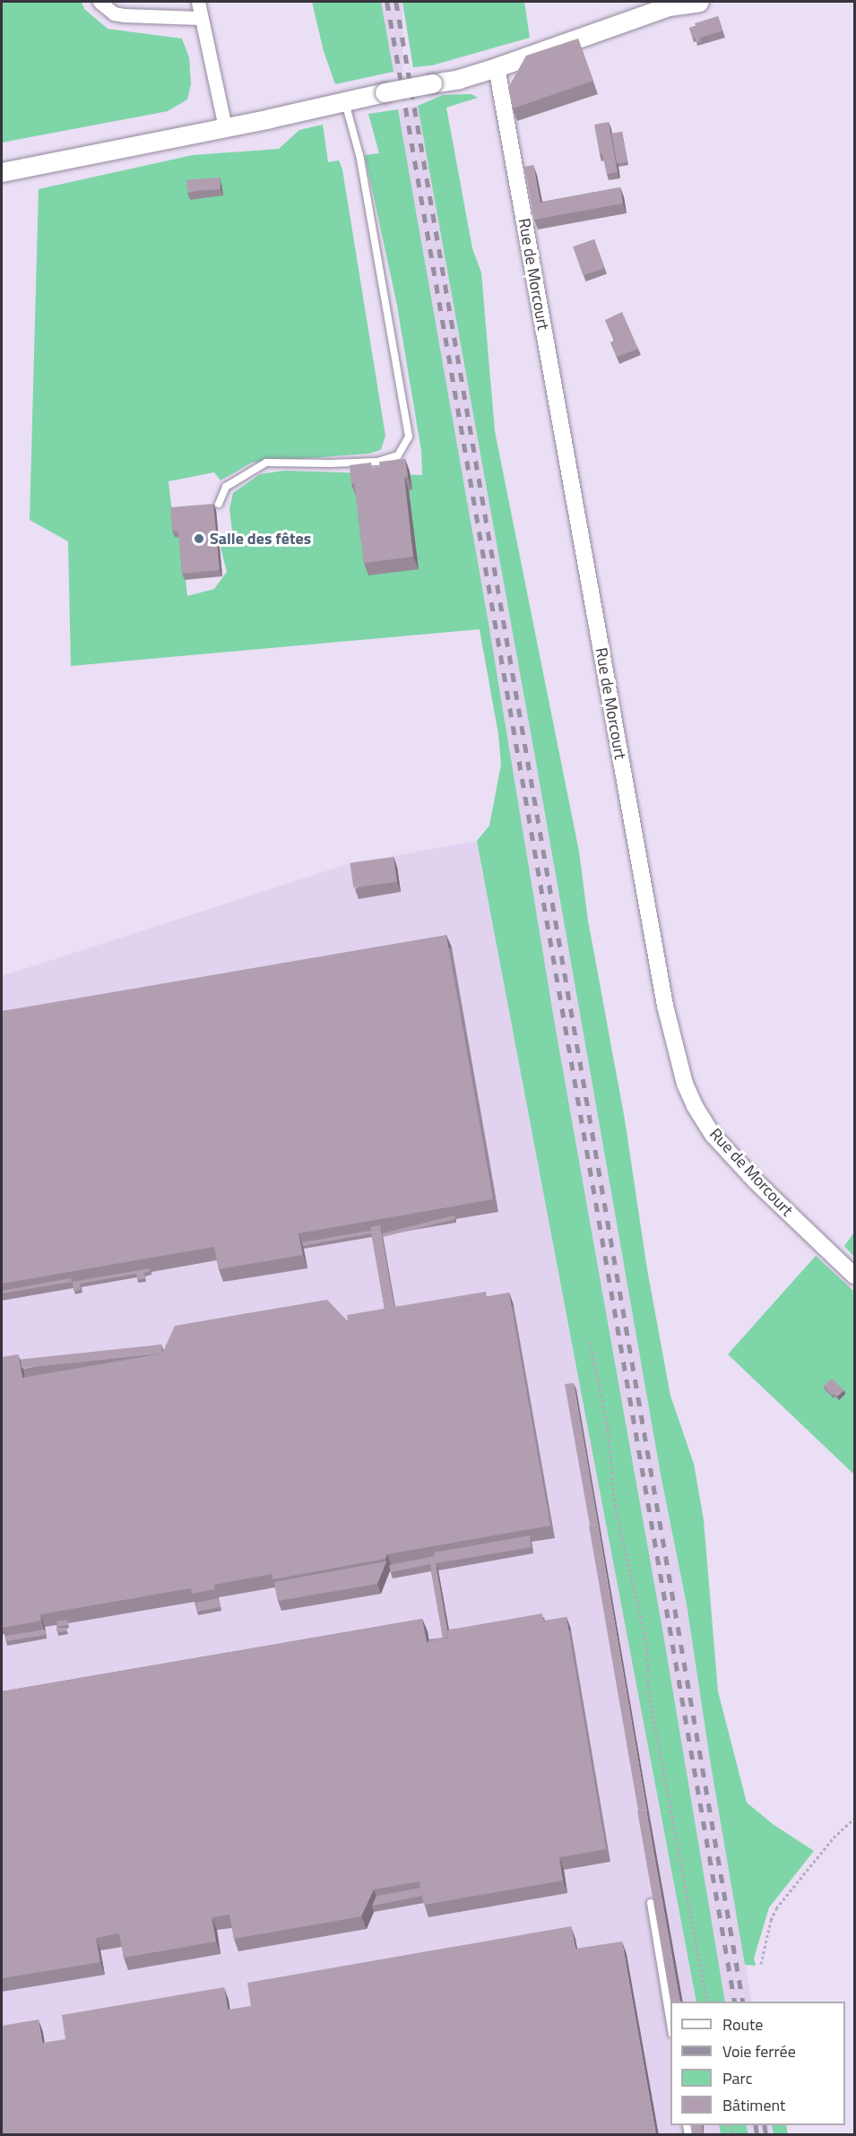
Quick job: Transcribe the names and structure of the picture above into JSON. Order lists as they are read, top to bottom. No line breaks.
{"streets":{"street":["Rue de Morcourt"]},"places":["Salle des fêtes"],"legend":["Route","Voie ferrée","Parc","Bâtiment"]}
